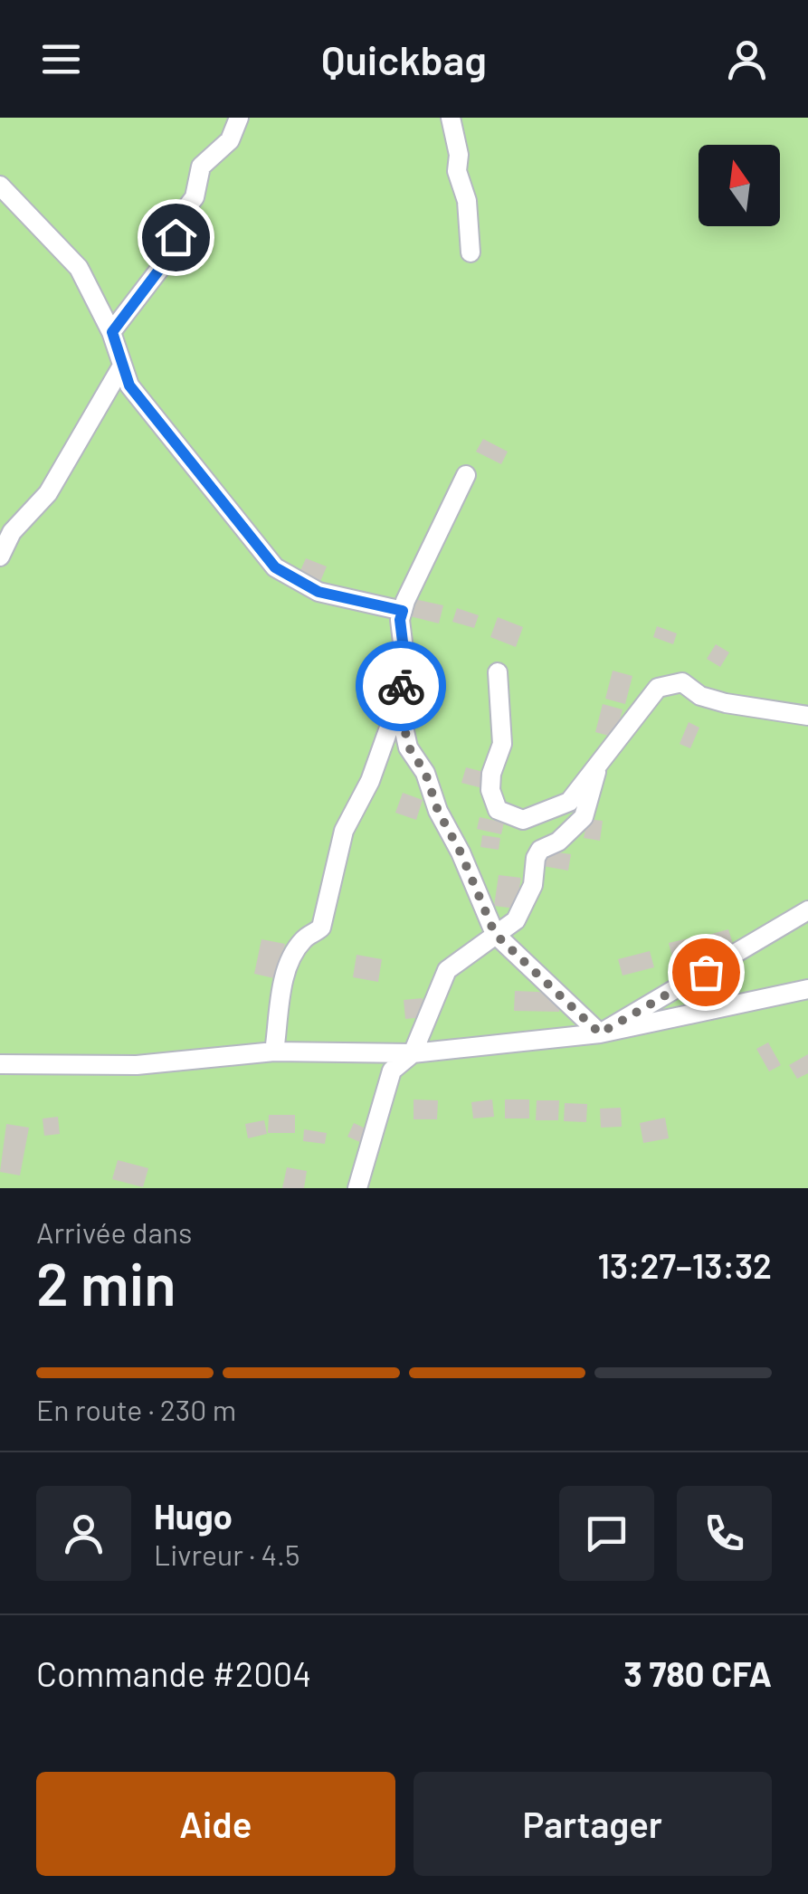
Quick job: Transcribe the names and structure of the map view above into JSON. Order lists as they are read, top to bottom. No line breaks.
{"north":"top","page":{"header":"Quickbag","heading":["2 min","Arrivée dans","13:27–13:32"],"panel":["Hugo","Livreur · 4.5","Commande #2004","3 780 CFA"],"bar":"En route · 230 m","buttons":["Aide","Partager"]}}
